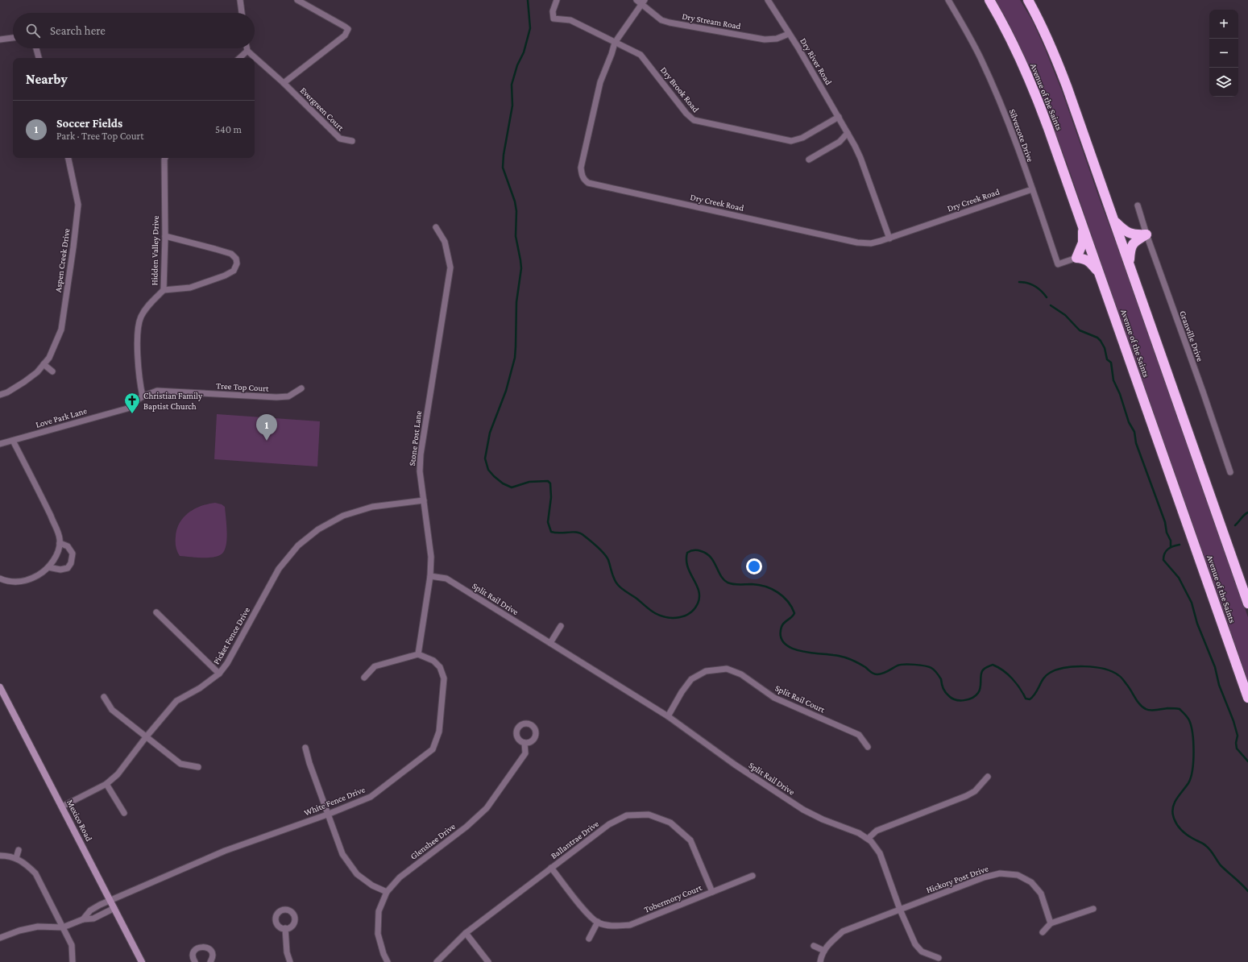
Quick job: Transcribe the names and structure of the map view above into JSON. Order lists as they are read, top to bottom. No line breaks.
{"streets":{"highway":["Avenue of the Saints"],"street":["Dry Stream Road","Dry River Road","Dry Brook Road","Evergreen Court","Silvercote Drive","Dry Creek Road","Hidden Valley Drive","Aspen Creek Drive","Granville Drive","Tree Top Court","Love Park Lane","Stone Post Lane","Split Rail Drive","Picket Fence Drive","Split Rail Court","White Fence Drive","Mexico Road","Ballantrae Drive","Glenshee Drive","Hickory Post Drive","Tobermory Court"]},"crossings":[["Dry Stream Road","Dry River Road"],["Dry Stream Road","Dry Creek Road"],["Dry River Road","Dry Brook Road"],["Dry River Road","Dry Creek Road"],["Dry Brook Road","Dry Creek Road"],["Silvercote Drive","Dry Creek Road"],["Hidden Valley Drive","Tree Top Court"],["Stone Post Lane","Split Rail Drive"],["Stone Post Lane","Picket Fence Drive"],["Stone Post Lane","White Fence Drive"],["Split Rail Drive","Split Rail Court"],["Split Rail Drive","Hickory Post Drive"],["Picket Fence Drive","Mexico Road"],["White Fence Drive","Mexico Road"],["Ballantrae Drive","Tobermory Court"]],"places":{"church":["Christian Family Baptist Church"]},"page":{"map_buttons":["+","−"],"search":"Search here","heading":"Nearby","list":[{"mark":"1","name":"Soccer Fields","note":"Park · Tree Top Court","value":"540 m"}],"pins":"1"}}
